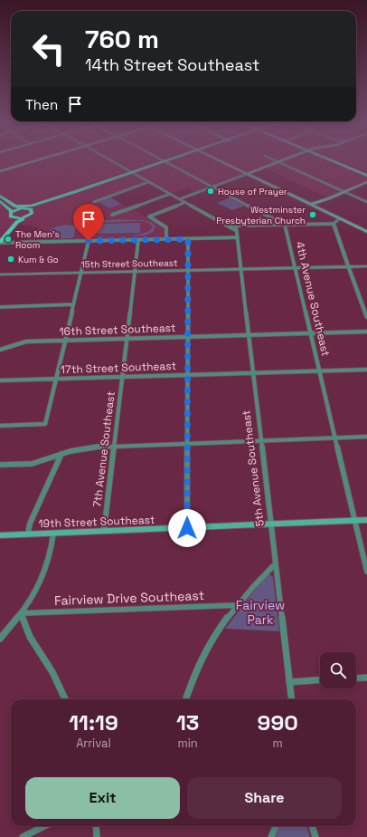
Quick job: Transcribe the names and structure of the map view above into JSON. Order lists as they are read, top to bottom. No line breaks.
{"streets":{"main road":["19th Street Southeast"],"street":["15th Street Southeast","4th Avenue Southeast","16th Street Southeast","17th Street Southeast","7th Avenue Southeast","5th Avenue Southeast","Fairview Drive Southeast"]},"crossings":[["15th Street Southeast","4th Avenue Southeast"],["15th Street Southeast","7th Avenue Southeast"],["15th Street Southeast","5th Avenue Southeast"],["4th Avenue Southeast","16th Street Southeast"],["4th Avenue Southeast","17th Street Southeast"],["4th Avenue Southeast","19th Street Southeast"],["16th Street Southeast","7th Avenue Southeast"],["16th Street Southeast","5th Avenue Southeast"],["17th Street Southeast","7th Avenue Southeast"],["17th Street Southeast","5th Avenue Southeast"],["7th Avenue Southeast","19th Street Southeast"],["5th Avenue Southeast","19th Street Southeast"]],"parks":["Fairview Park"],"places":["House of Prayer","Westminster Presbyterian Church","The Men's Room","Kum & Go"],"page":{"turn":["760 m","14th Street Southeast"],"then":"Then","eta":["11:19","Arrival","13","min","990","m"],"buttons":["Exit","Share"]}}
